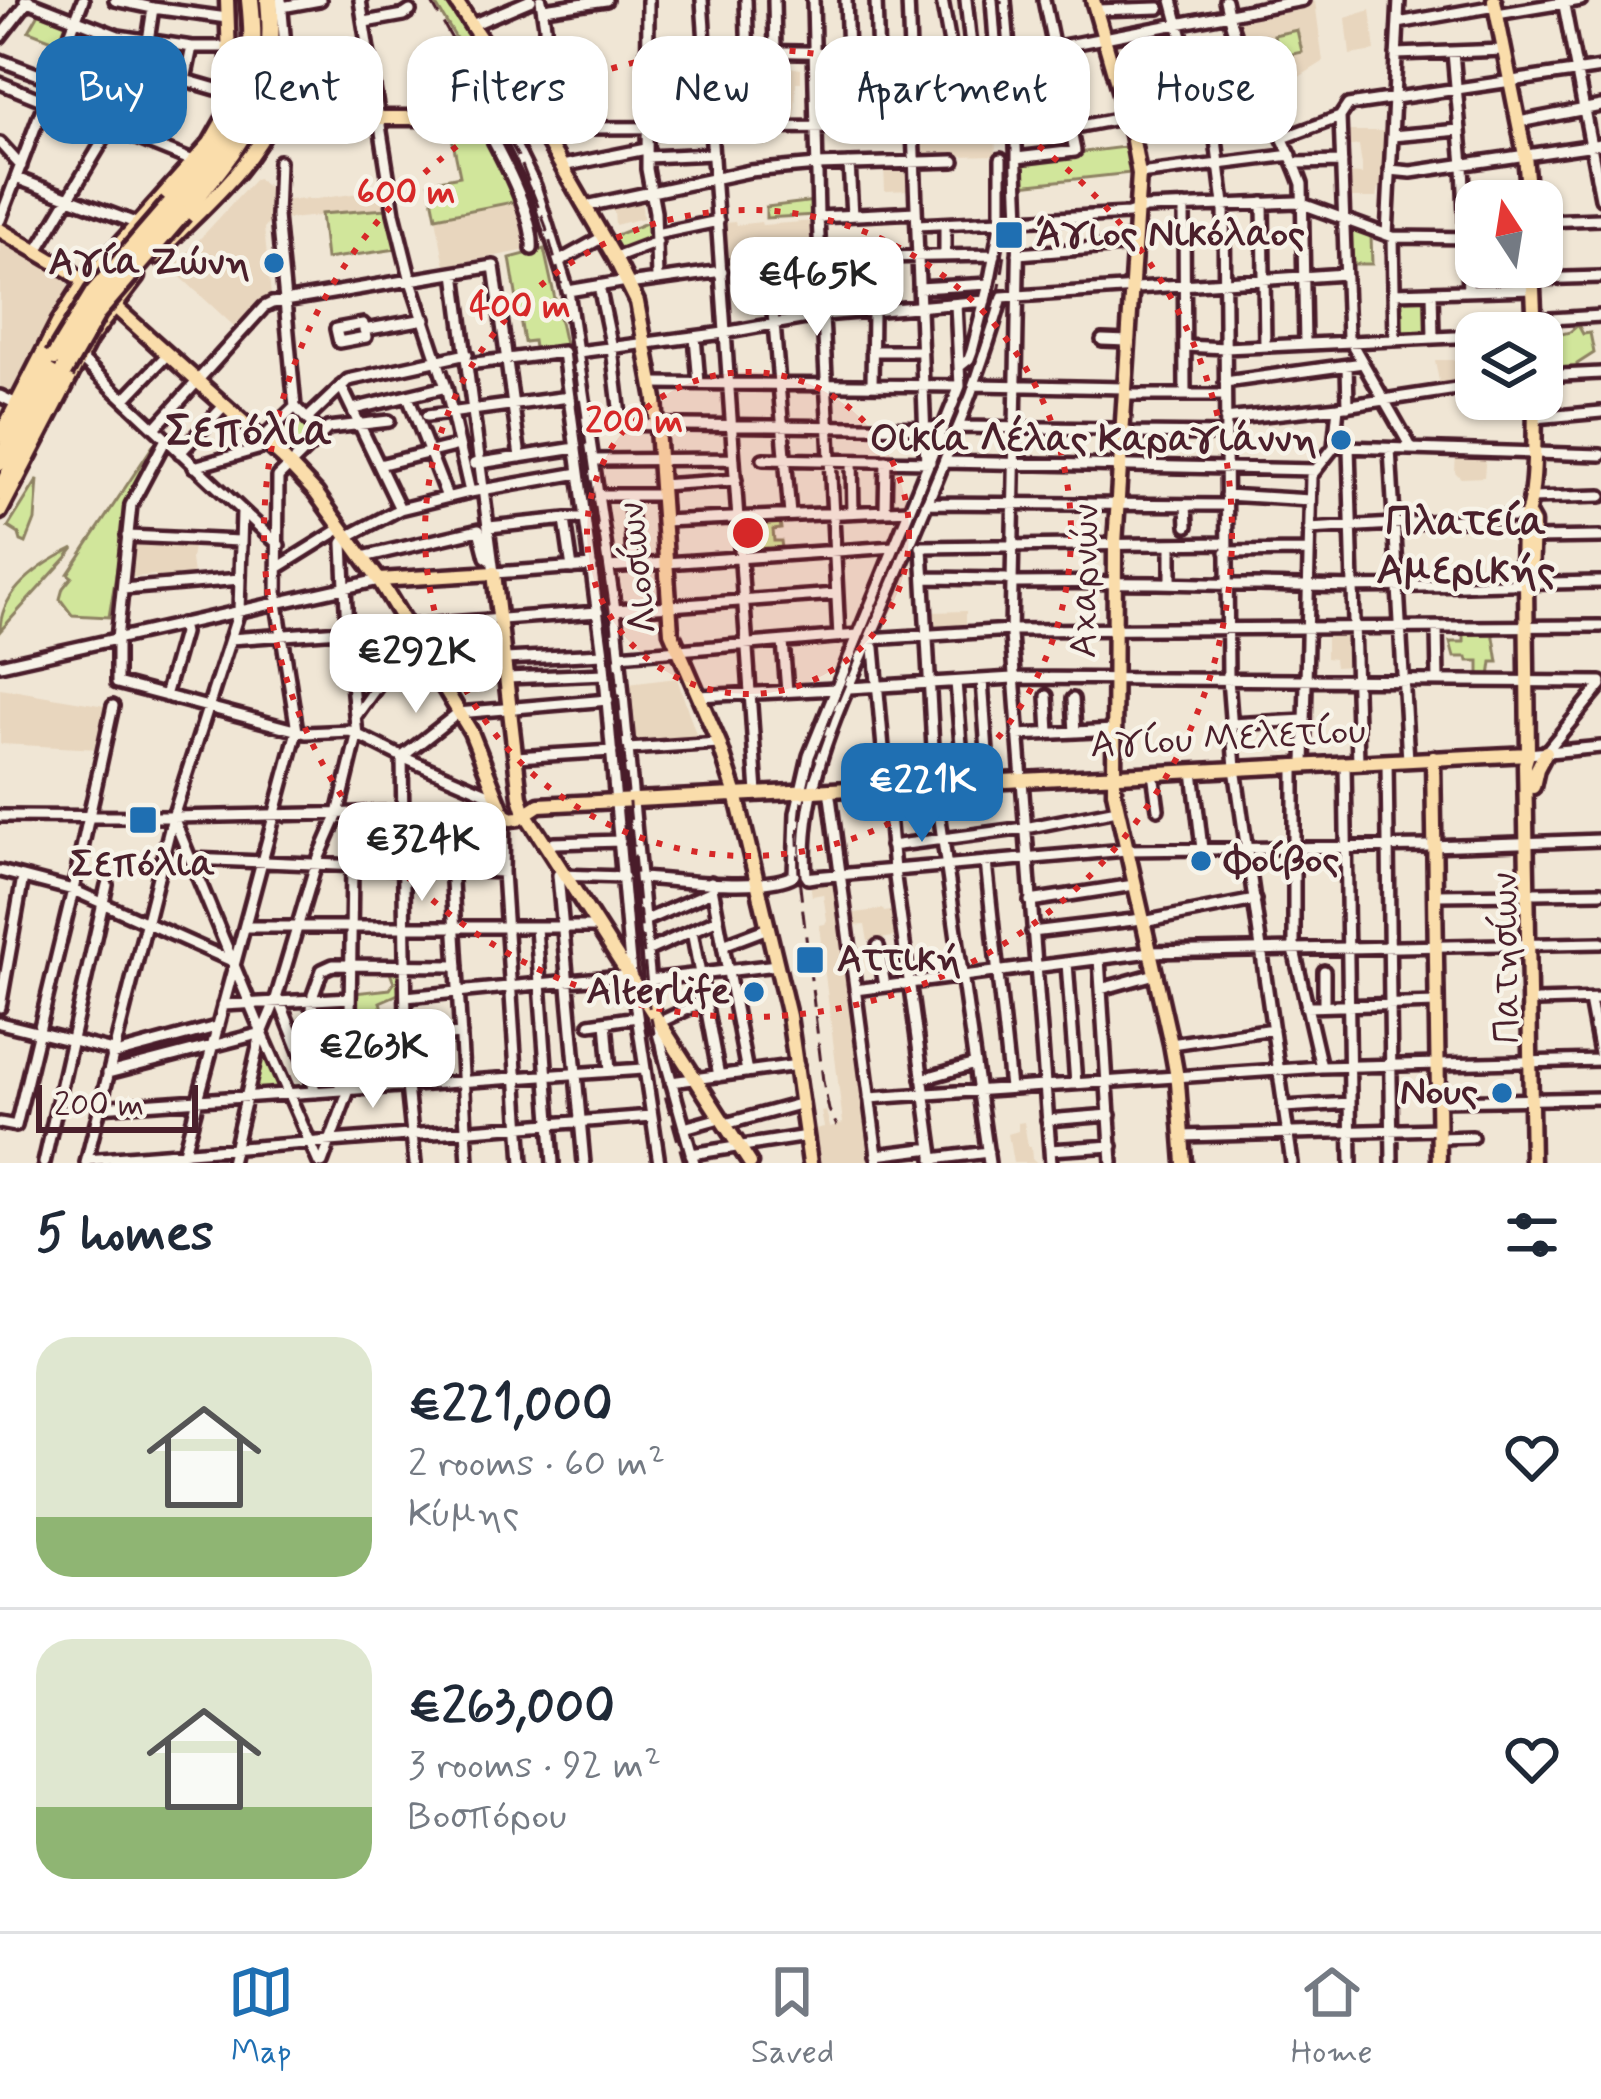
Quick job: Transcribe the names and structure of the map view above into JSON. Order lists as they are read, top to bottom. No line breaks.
{"streets":{"main road":["Λιοσίων","Αχαρνών","Αγίου Μελετίου","Πατησίων"]},"crossings":[["Λιοσίων","Αγίου Μελετίου"],["Αχαρνών","Αγίου Μελετίου"],["Αγίου Μελετίου","Πατησίων"]],"districts":["Σεπόλια","Πλατεία Αμερικής"],"places":{"transit":["Άγιος Νικόλαος","Σεπόλια","Αττική"],"other":["Αγία Ζώνη","Οικία Λέλας Καραγιάννη","Φοίβος","Alterlife","Νους"]},"scale_bar":"200 m","north":"top","page":{"chip":["Buy","Rent","Filters","New","Apartment","House"],"price":["€465K","€292K","€221K","€324K","€263K"],"scale":"200 m","heading":"5 homes","list":[{"name":"€221,000","note":"2 rooms · 60 m² · Κύμης"},{"name":"€263,000","note":"3 rooms · 92 m² · Βοσπόρου"}],"tabs":["Map","Saved","Home"]},"rings":["600 m","400 m","200 m"]}
